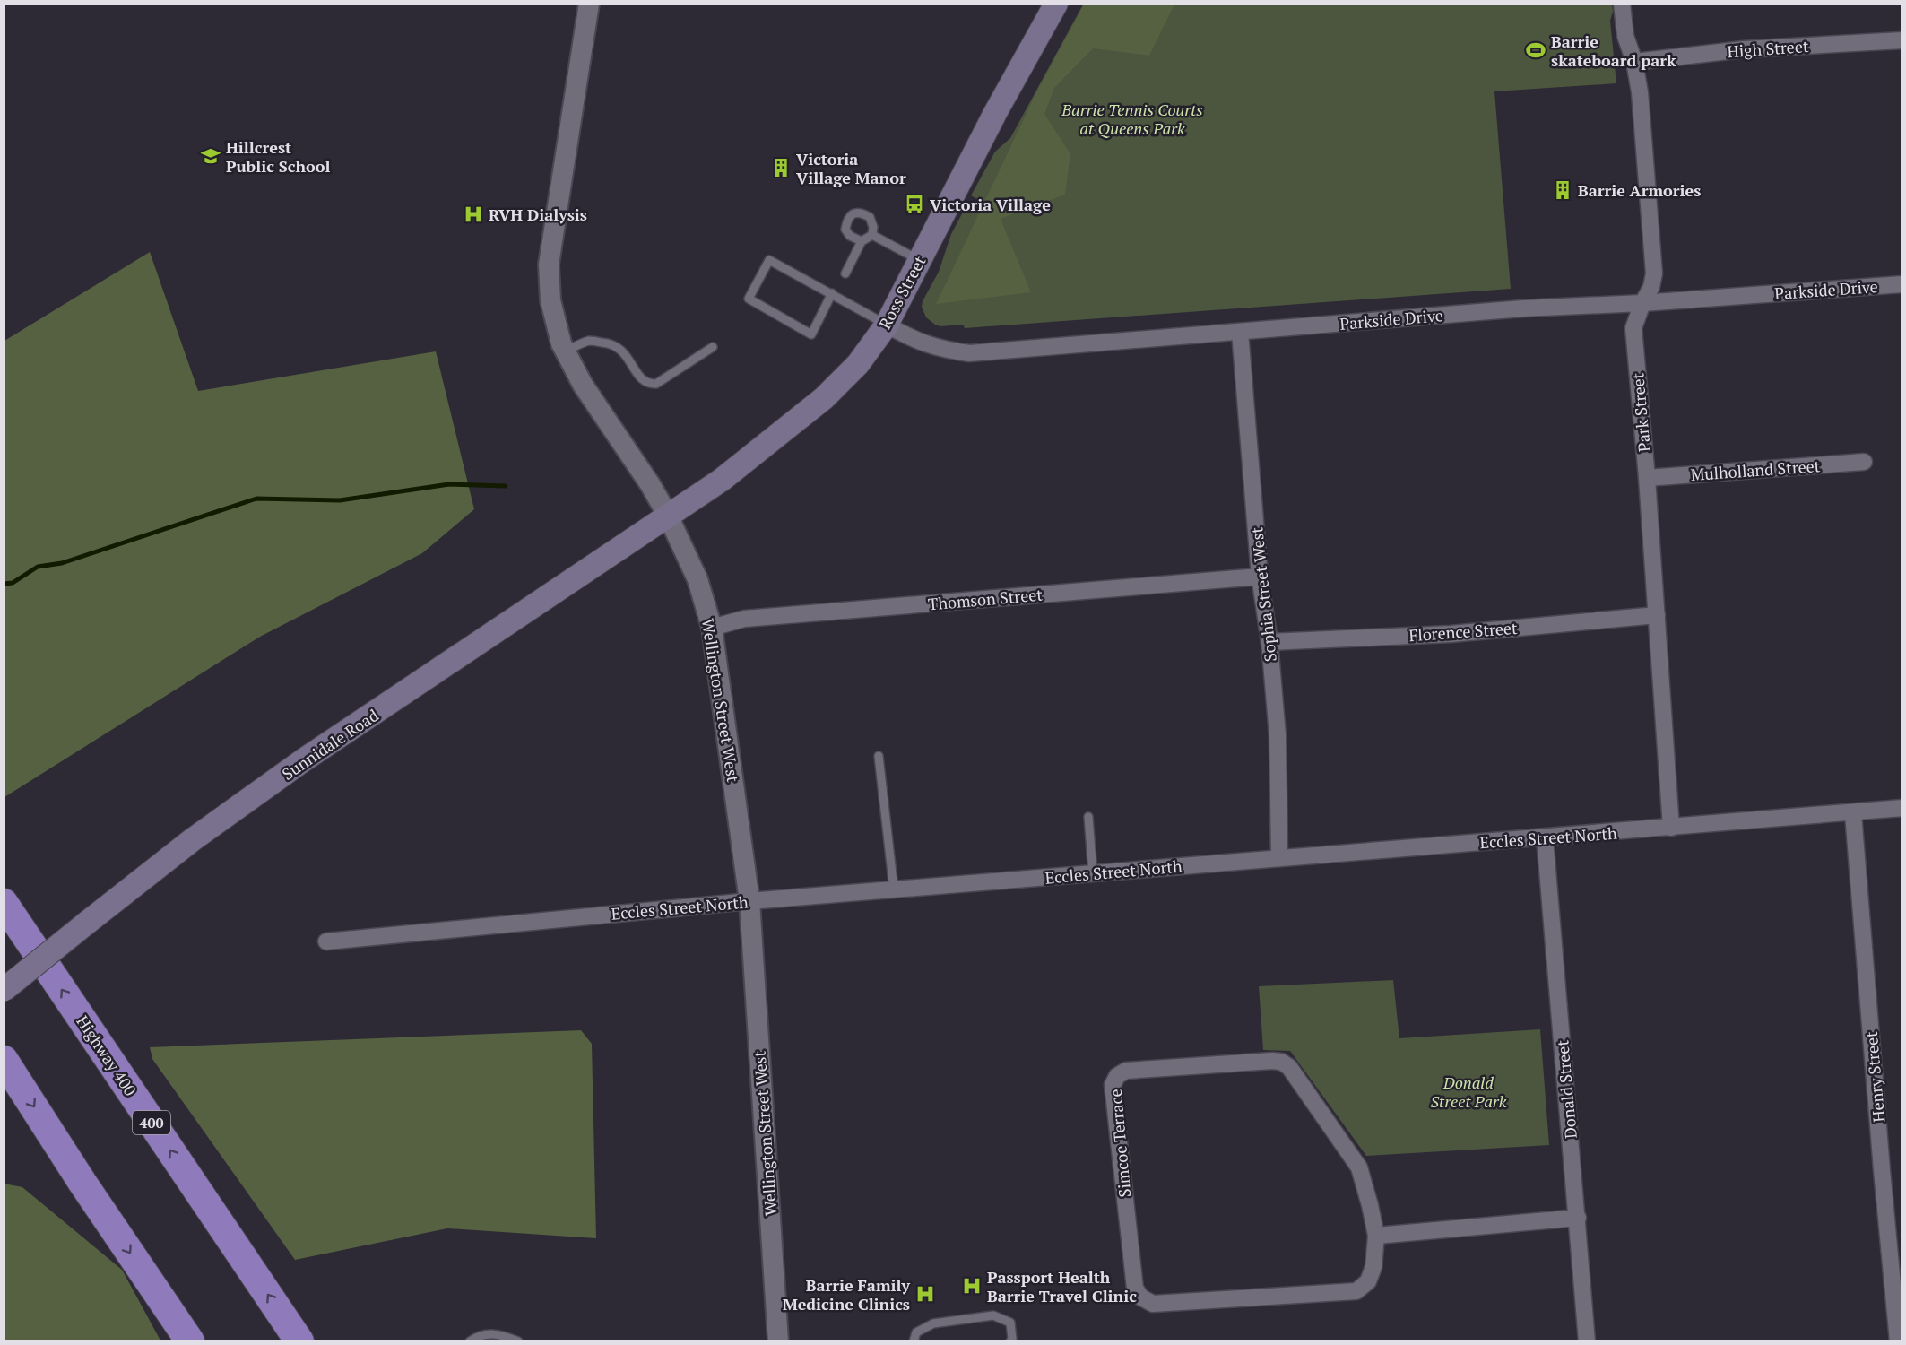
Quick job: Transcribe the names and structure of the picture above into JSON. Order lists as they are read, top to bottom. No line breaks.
{"streets":{"highway":["Highway 400","400"],"main road":["Ross Street","Sunnidale Road"],"street":["High Street","Parkside Drive","Park Street","Mulholland Street","Sophia Street West","Thomson Street","Florence Street","Wellington Street West","Eccles Street North","Henry Street","Donald Street","Simcoe Terrace"]},"crossings":[["High Street","Park Street"],["Parkside Drive","Ross Street"],["Parkside Drive","Park Street"],["Parkside Drive","Sophia Street West"],["Ross Street","Wellington Street West"],["Ross Street","Sunnidale Road"],["Park Street","Mulholland Street"],["Park Street","Florence Street"],["Park Street","Eccles Street North"],["Sophia Street West","Thomson Street"],["Sophia Street West","Florence Street"],["Sophia Street West","Eccles Street North"],["Thomson Street","Wellington Street West"],["Wellington Street West","Sunnidale Road"],["Wellington Street West","Eccles Street North"],["Eccles Street North","Henry Street"],["Eccles Street North","Donald Street"]],"parks":["Barrie Tennis Courts at Queens Park","Donald Street Park"],"places":{"sports":["Barrie skateboard park"],"school or university":["Hillcrest Public School"],"building":["Victoria Village Manor","Barrie Armories"],"bus stop":["Victoria Village"],"hospital":["RVH Dialysis","Passport Health Barrie Travel Clinic","Barrie Family Medicine Clinics"]}}
